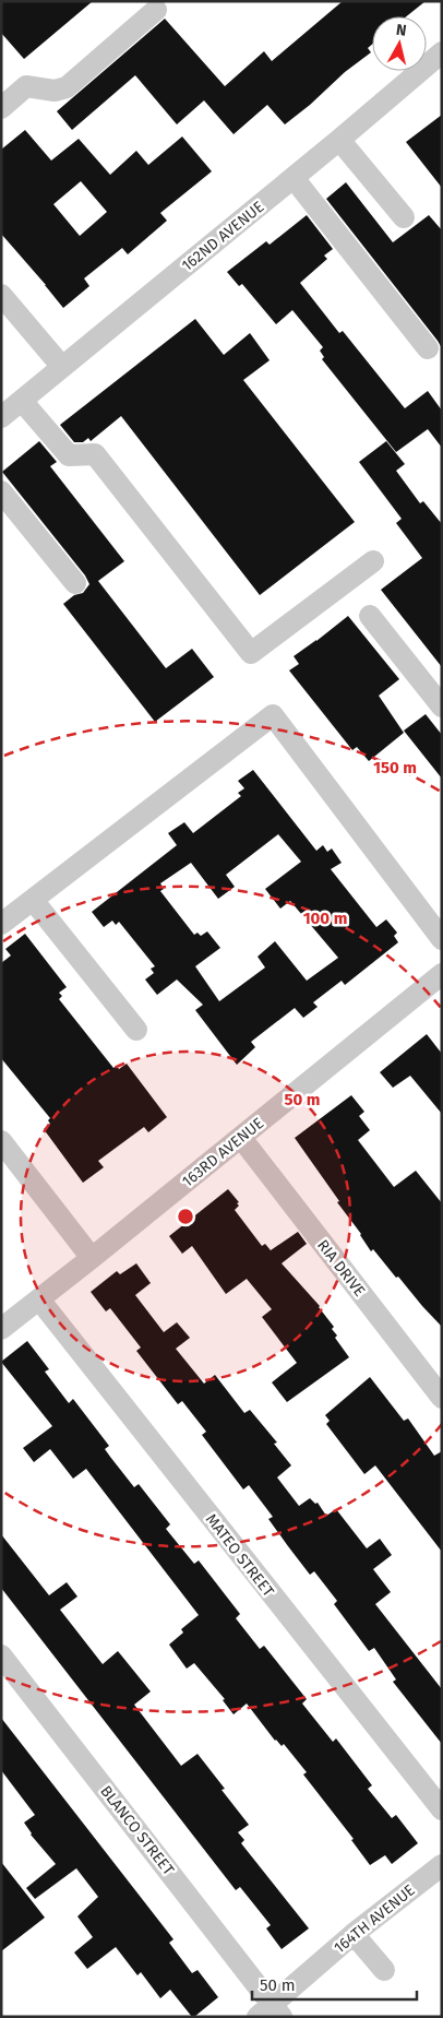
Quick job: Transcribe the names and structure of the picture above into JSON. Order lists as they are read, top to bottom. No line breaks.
{"streets":{"street":["162ND AVENUE","163RD AVENUE","RIA DRIVE","MATEO STREET","BLANCO STREET","164TH AVENUE"]},"crossings":[["163RD AVENUE","RIA DRIVE"],["163RD AVENUE","MATEO STREET"],["BLANCO STREET","164TH AVENUE"]],"scale_bar":"50 m","north":"top","rings":["150 m","100 m","50 m"]}
